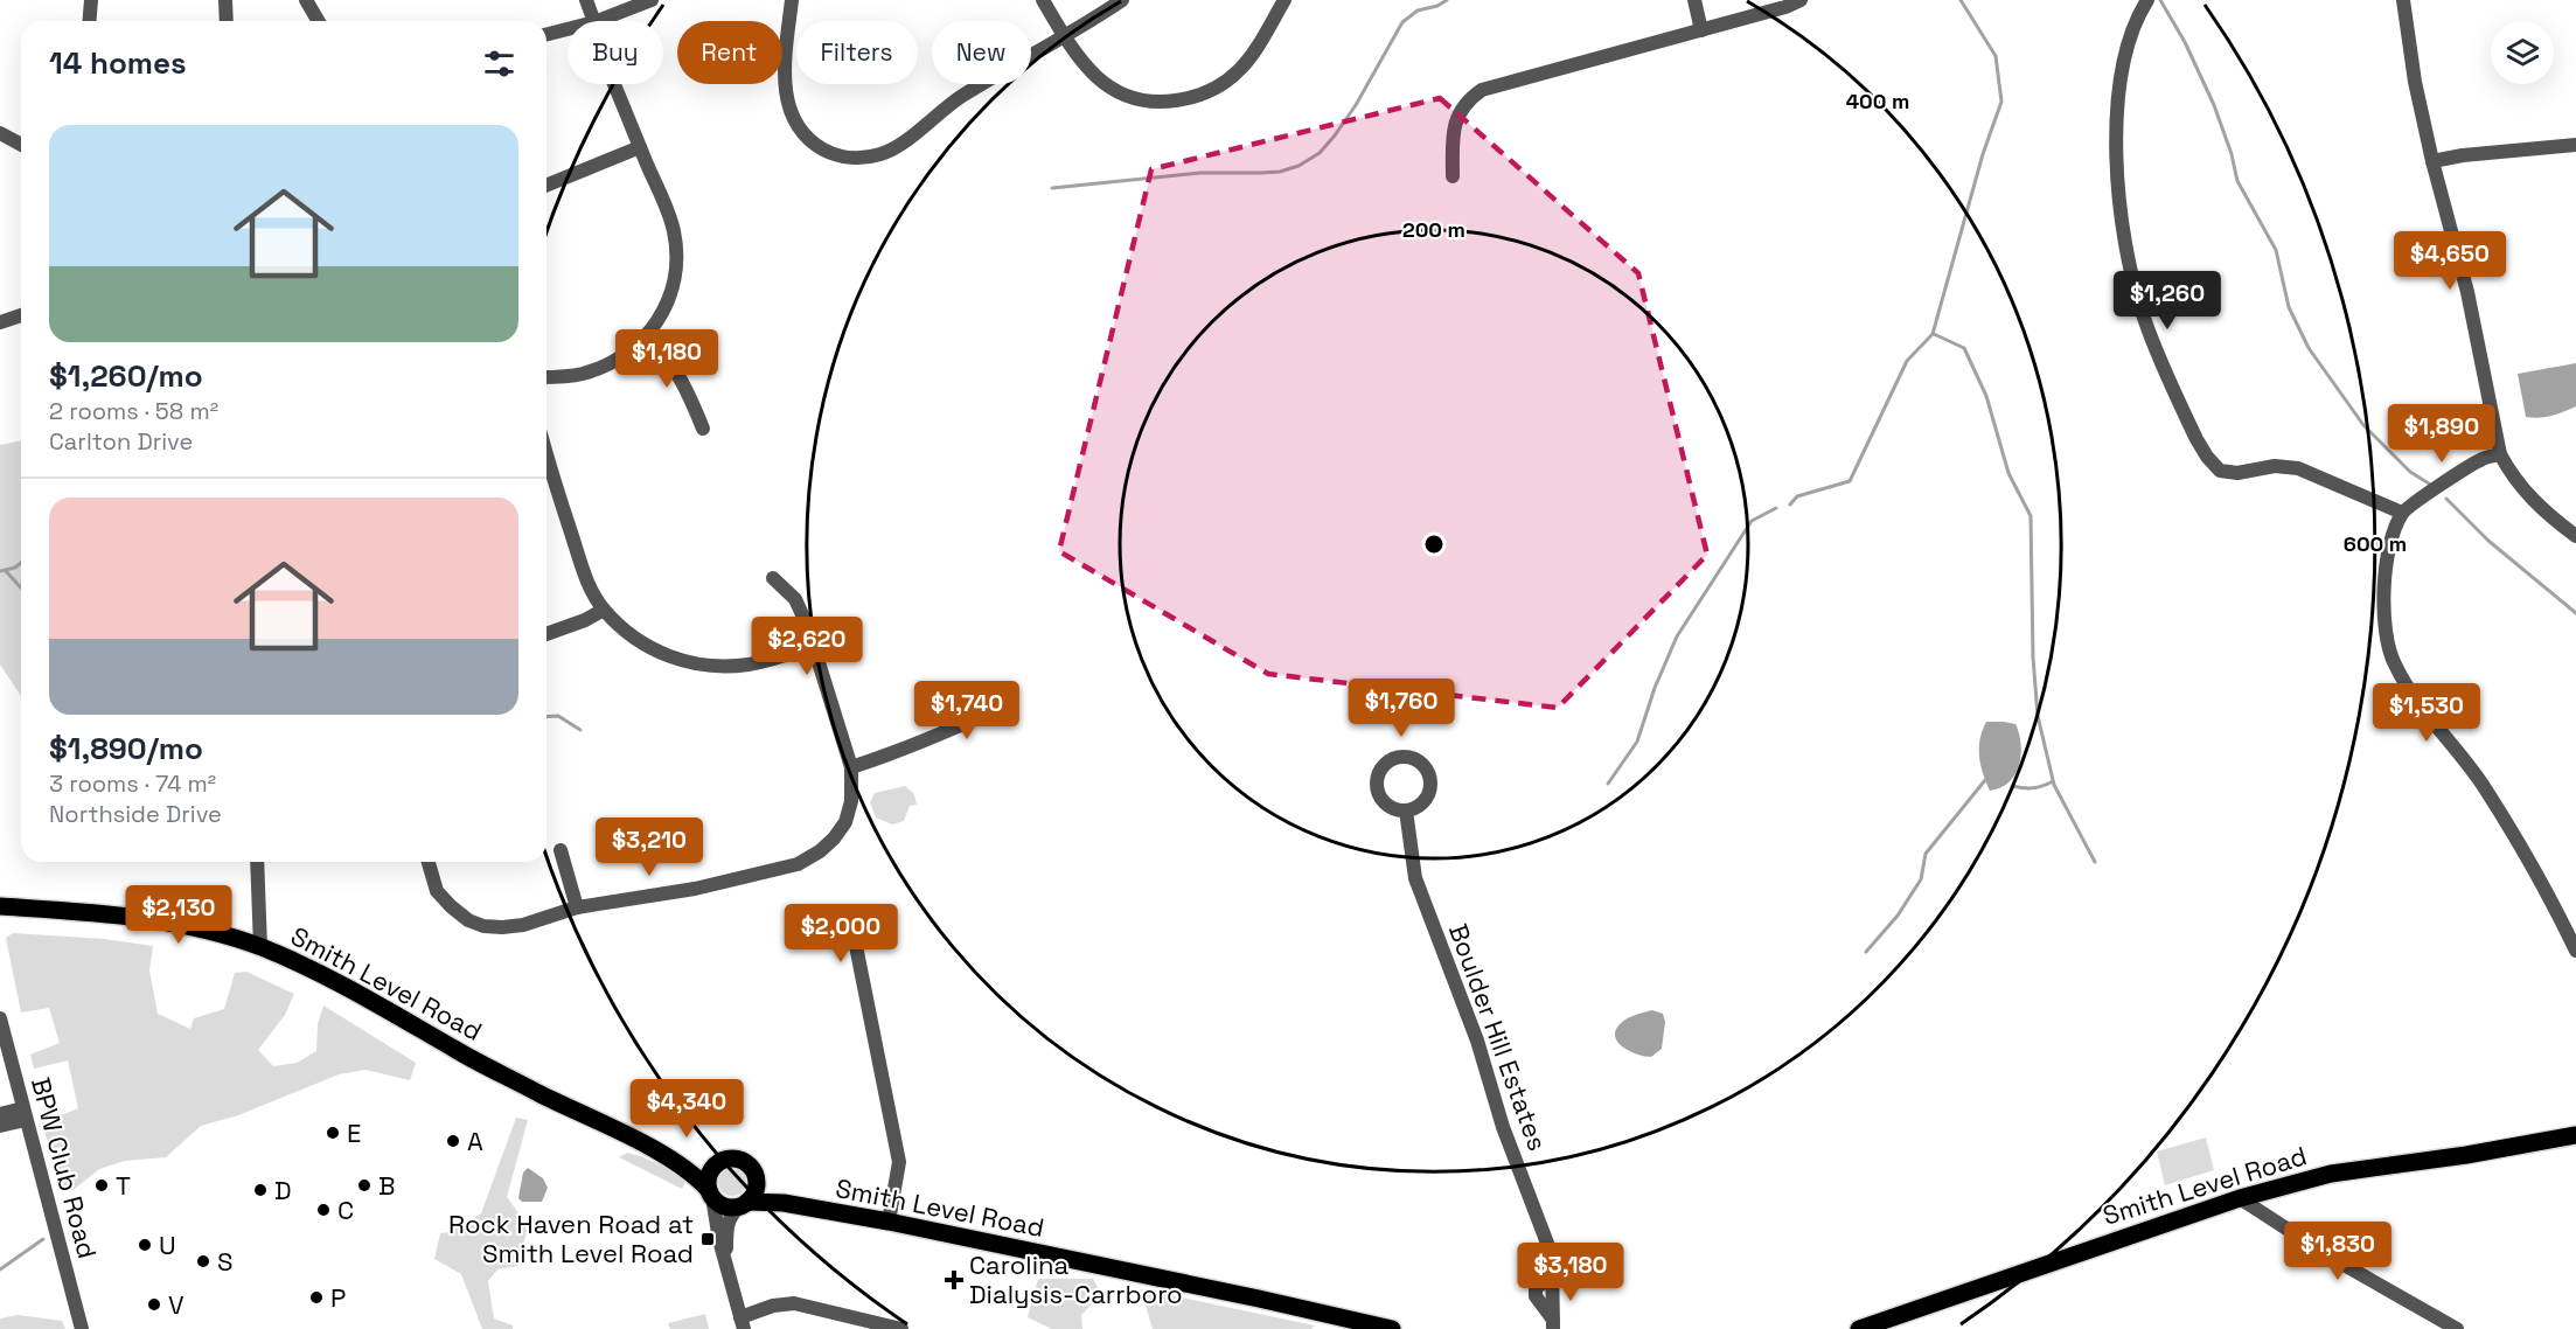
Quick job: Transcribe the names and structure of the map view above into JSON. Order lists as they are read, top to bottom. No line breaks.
{"streets":{"main road":["Smith Level Road"],"street":["Boulder Hill Estates","BPW Club Road"]},"places":{"other":["E","A","T","B","D","C","U","S","P","V"],"transit":["Rock Haven Road at Smith Level Road"],"health":["Carolina Dialysis-Carrboro"]},"page":{"chip":["Buy","Rent","Filters","New"],"heading":"14 homes","list":[{"name":"$1,260/mo","note":"2 rooms · 58 m² · Carlton Drive"},{"name":"$1,890/mo","note":"3 rooms · 74 m² · Northside Drive"}],"price":["$4,650","$1,260","$1,180","$1,890","$2,620","$1,760","$1,740","$1,530","$3,210","$2,130","$2,000","$4,340","$1,830","$3,180"]},"rings":["400 m","200 m","600 m"]}
